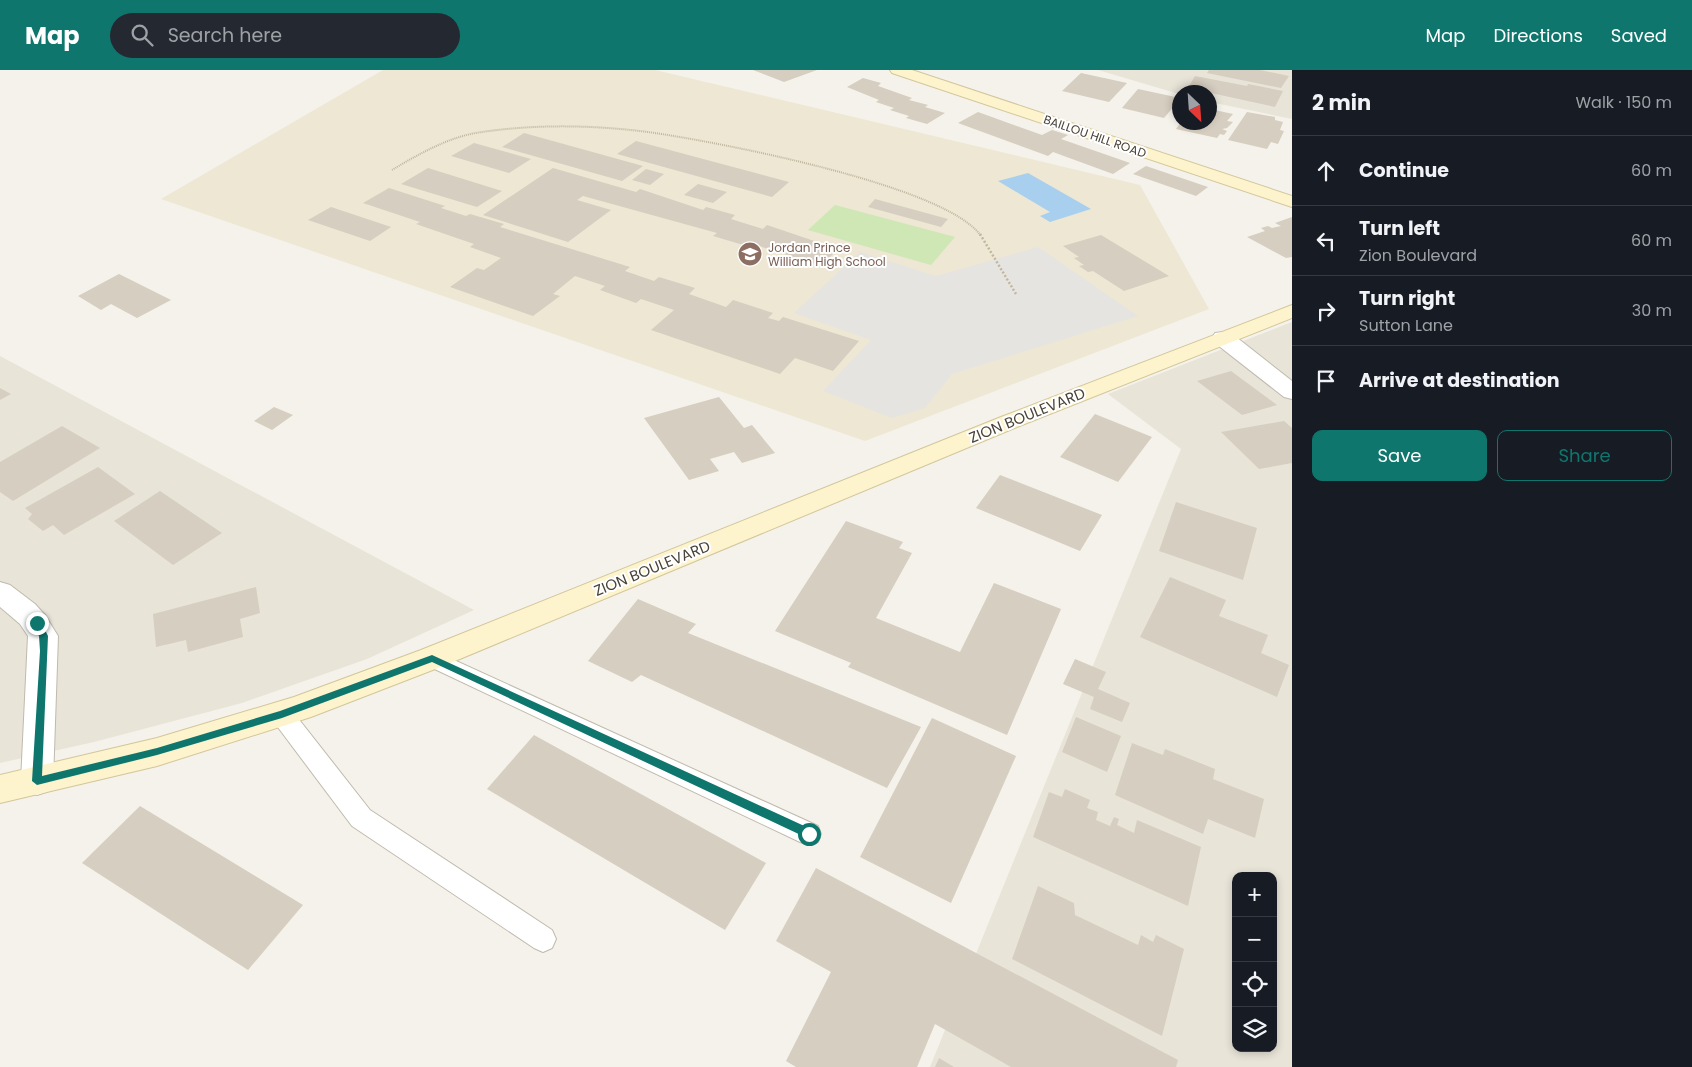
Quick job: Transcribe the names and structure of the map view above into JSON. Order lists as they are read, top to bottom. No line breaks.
{"streets":{"main road":["BAILLOU HILL ROAD","ZION BOULEVARD"]},"places":{"school or university":["Jordan Prince William High School"]},"north":"bottom right","page":{"header":"Map","search":"Search here","nav":["Map","Directions","Saved"],"heading":["2 min","Walk · 150 m"],"list":[["Continue","60 m"],["Turn left","Zion Boulevard","60 m"],["Turn right","Sutton Lane","30 m"],"Arrive at destination"],"buttons":["Save","Share"],"map_buttons":["+","−"]}}
